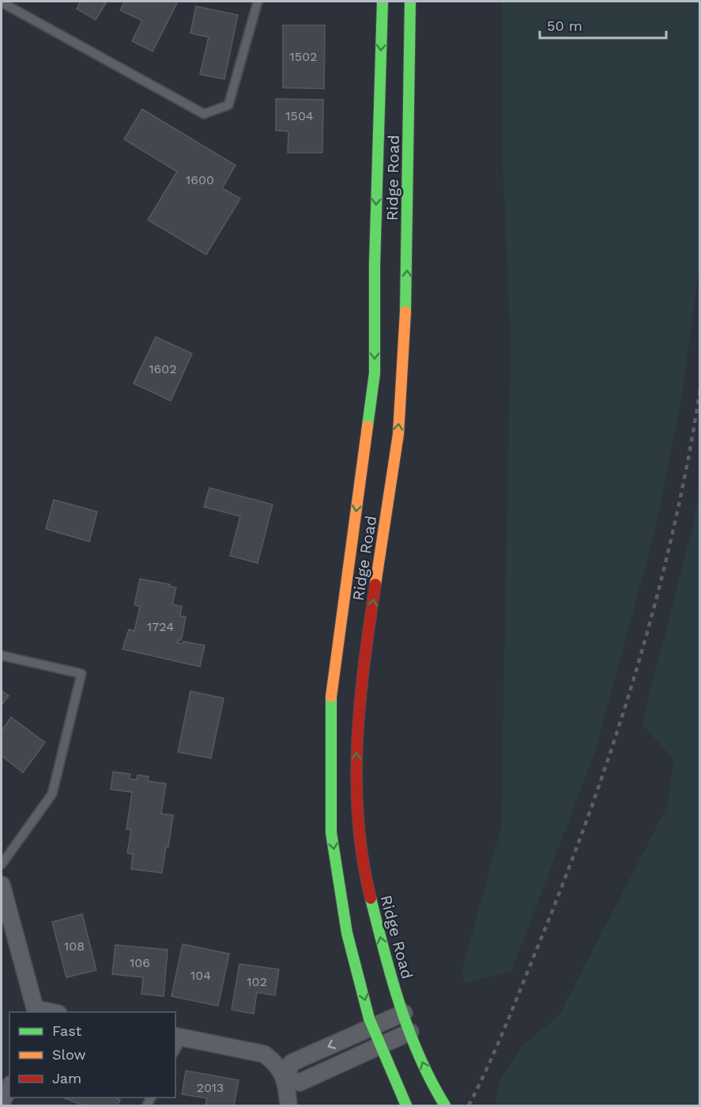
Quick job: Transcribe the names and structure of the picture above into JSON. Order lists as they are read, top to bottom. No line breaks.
{"streets":{"main road":["Ridge Road"]},"house_numbers":["1502","1504","1600","1602","1724","108","106","104","102","2013"],"legend":["Fast","Slow","Jam"],"scale_bar":"50 m"}
